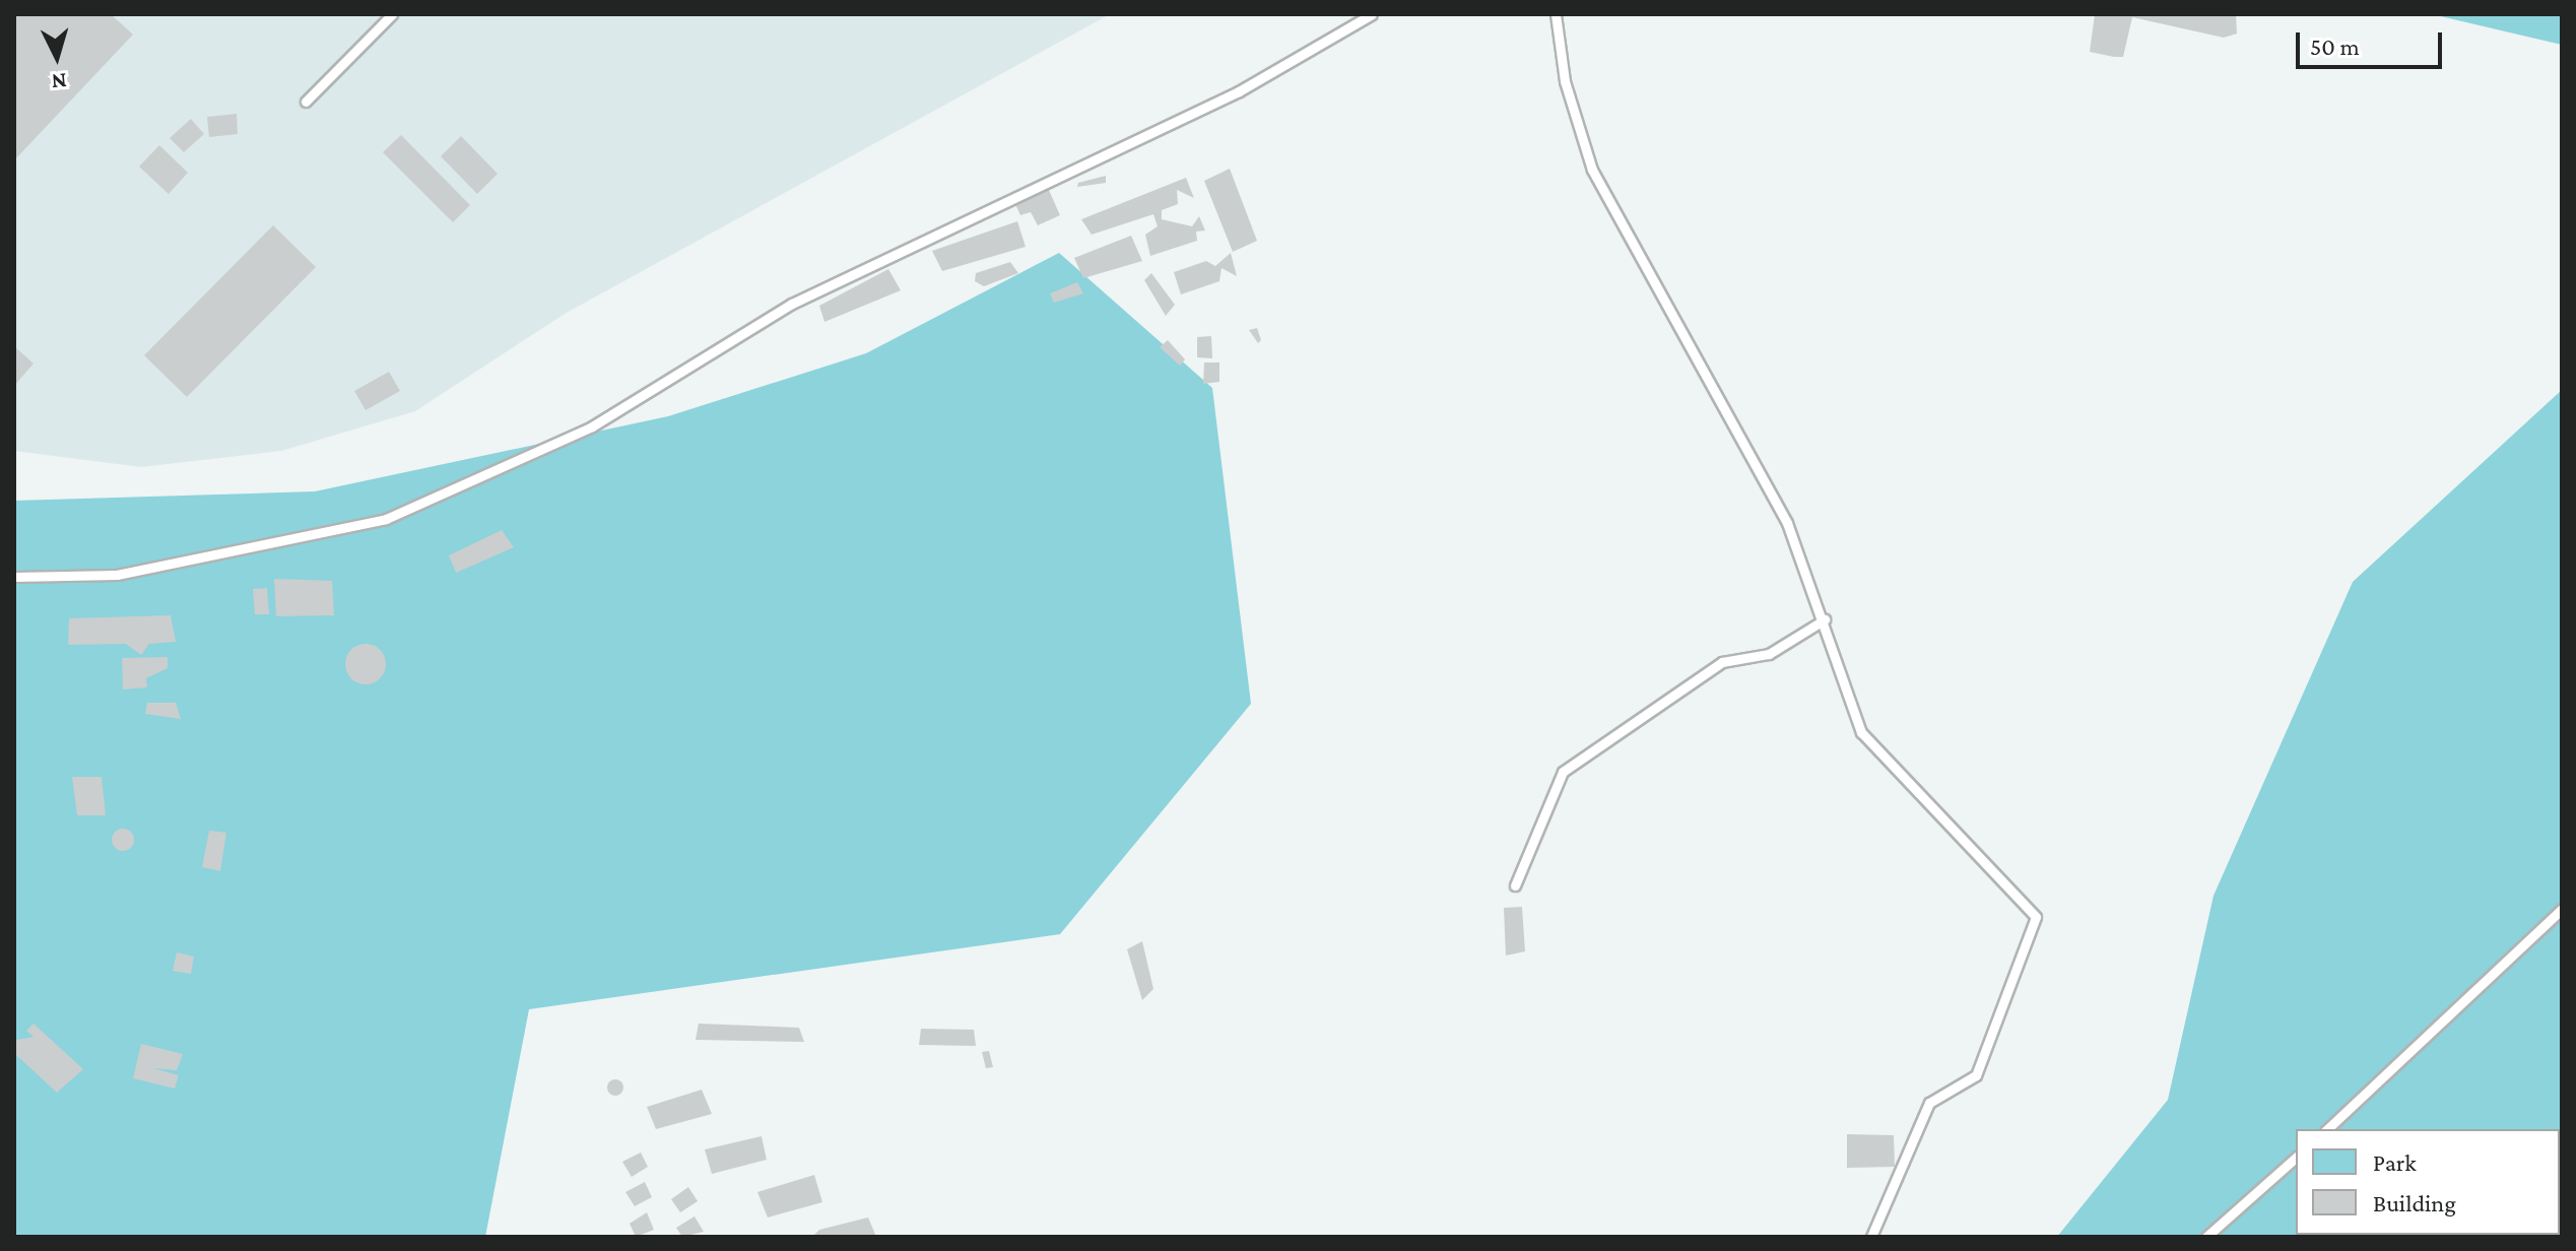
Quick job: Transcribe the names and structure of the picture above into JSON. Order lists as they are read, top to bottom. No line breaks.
{"legend":["Park","Building"],"scale_bar":"50 m","north":"bottom"}
